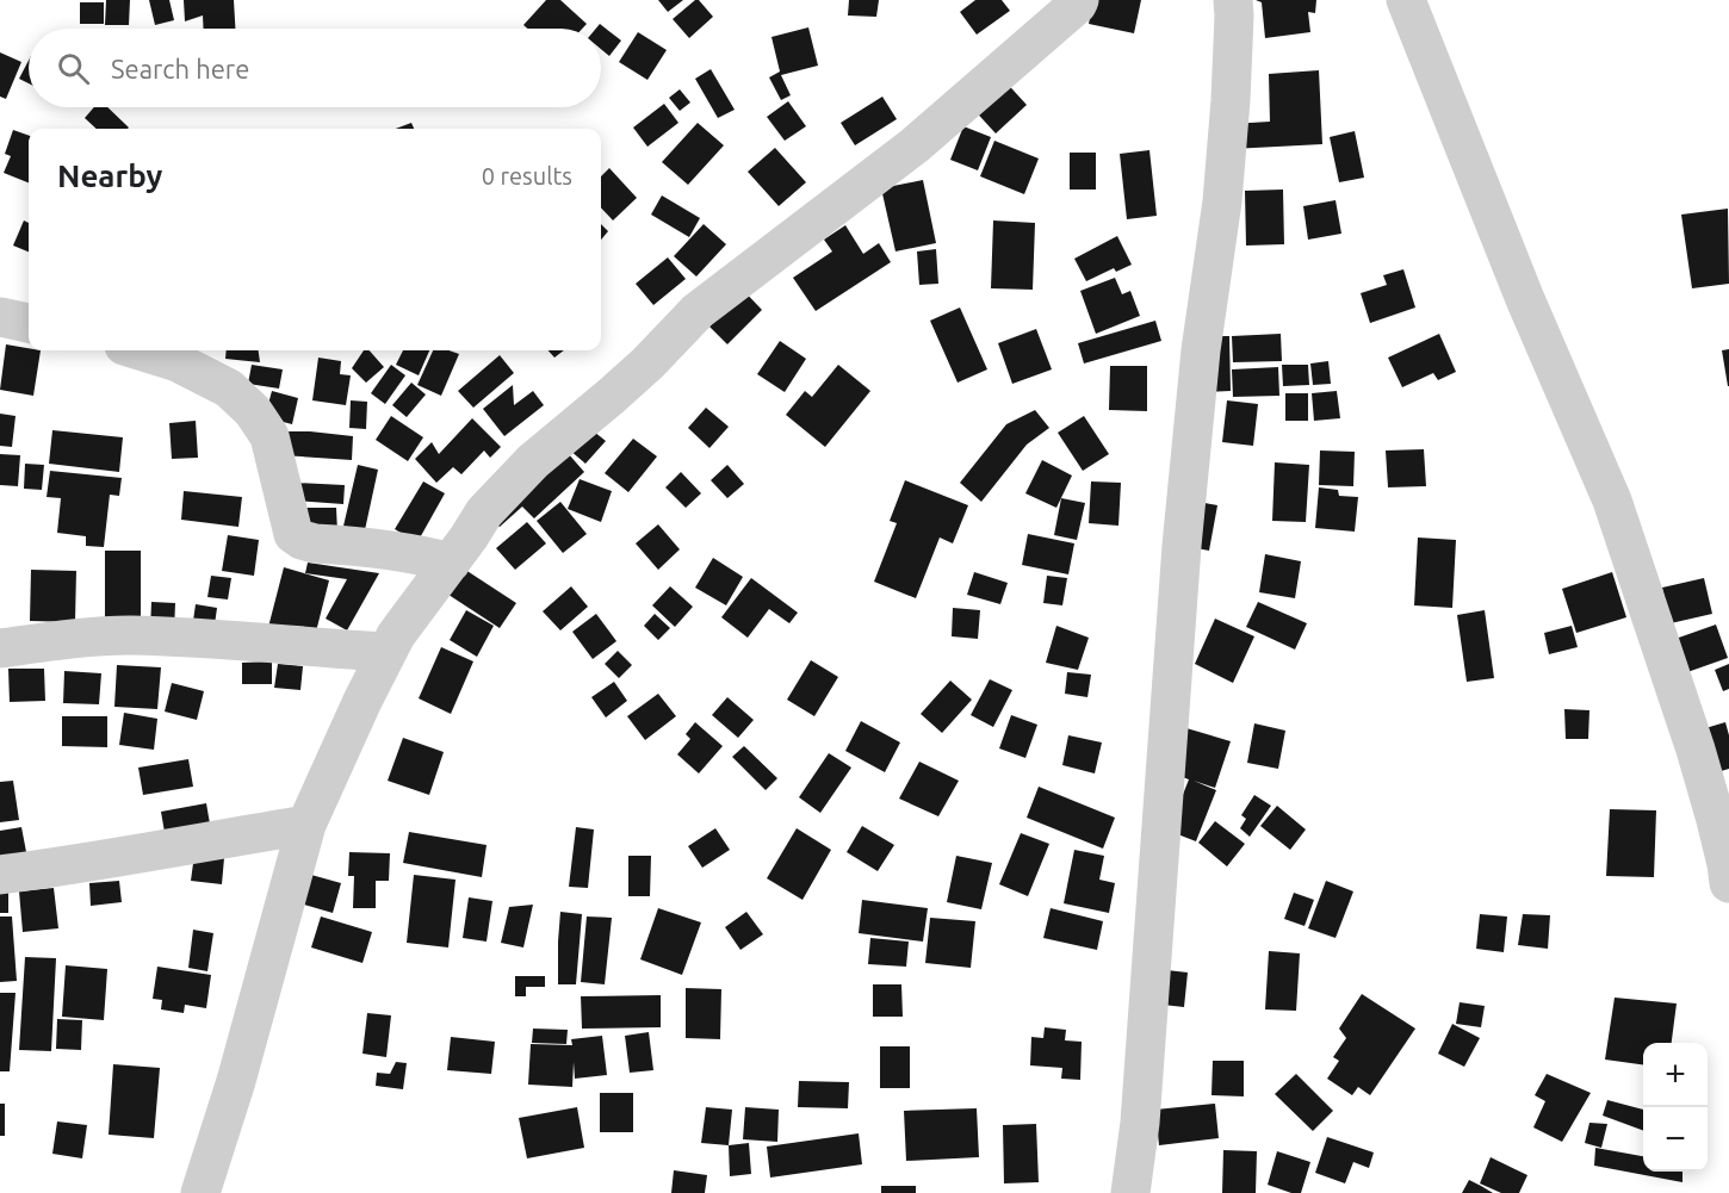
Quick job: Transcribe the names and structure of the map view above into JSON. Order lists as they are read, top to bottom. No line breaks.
{"page":{"search":"Search here","heading":["Nearby","0 results"],"map_buttons":["+","−"]}}
